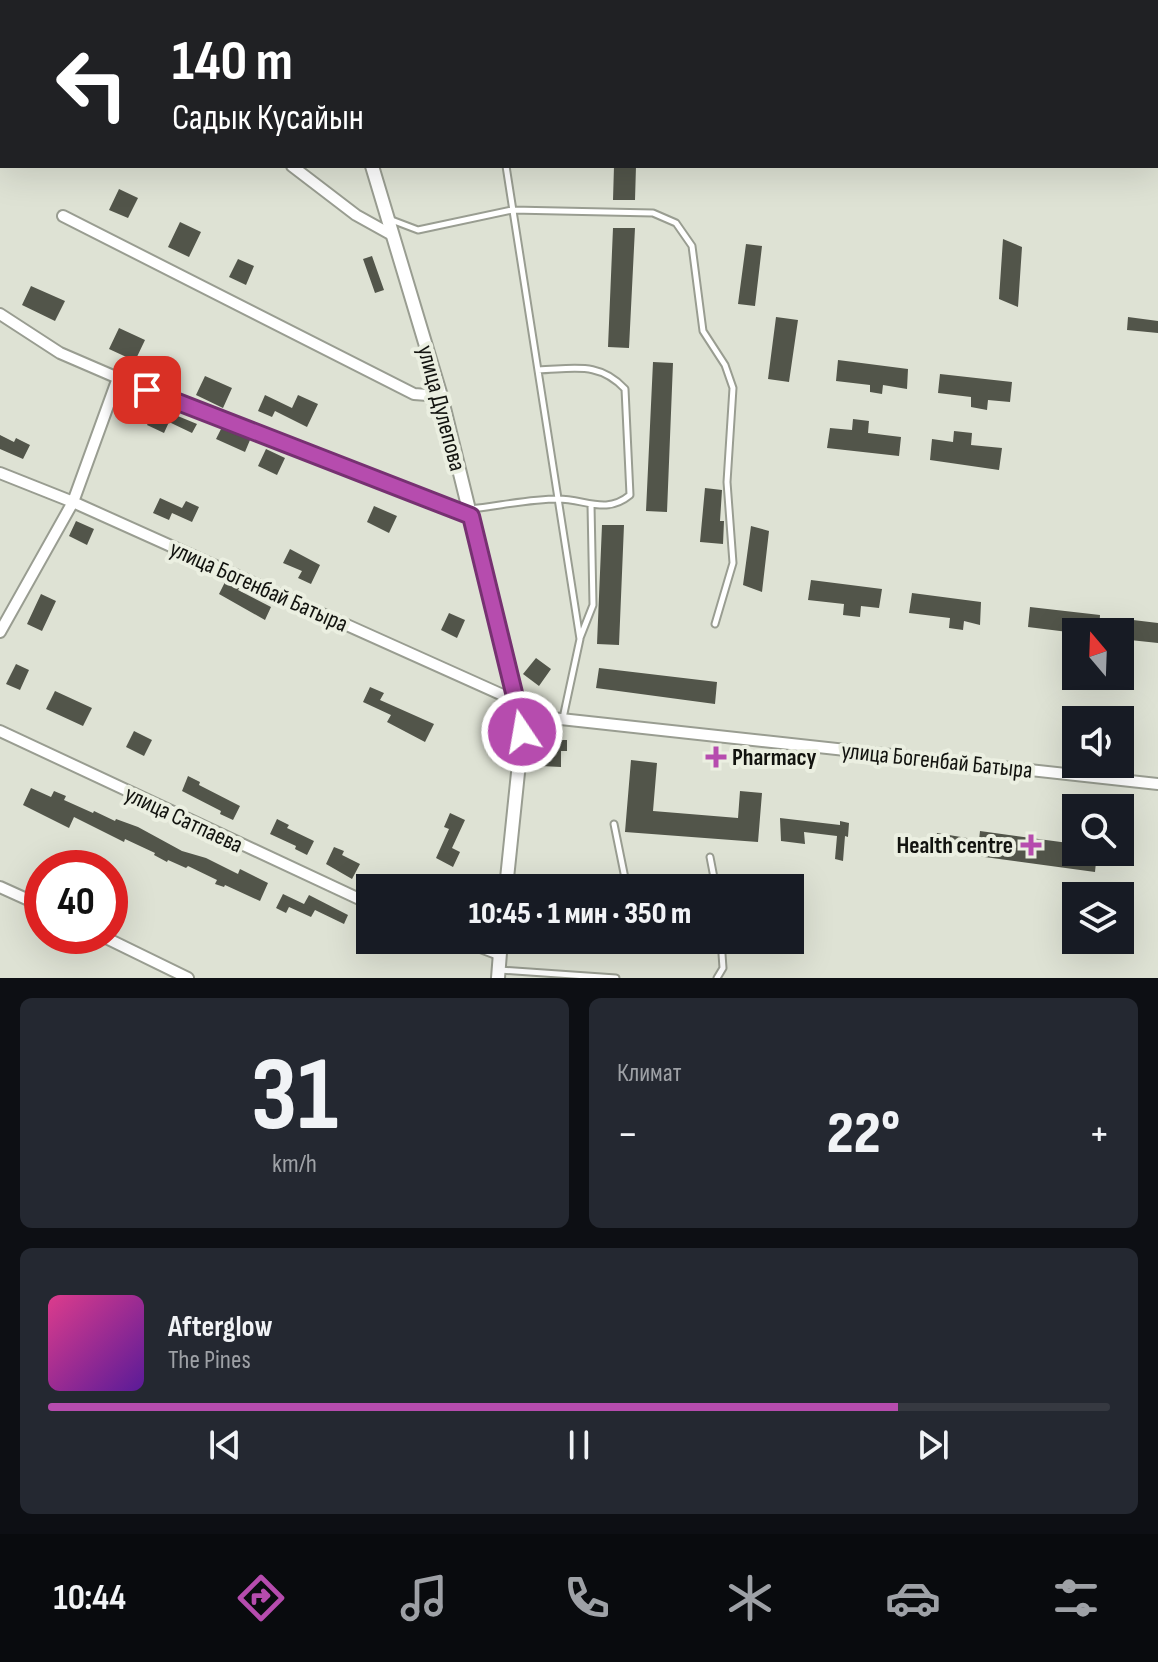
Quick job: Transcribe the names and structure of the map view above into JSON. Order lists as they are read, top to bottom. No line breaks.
{"streets":{"street":["улица Дулепова","улица Богенбай Батыра","улица Сатпаева"]},"crossings":[["улица Дулепова","улица Богенбай Батыра"]],"places":{"health":["Pharmacy","Health centre"]},"north":"top","page":{"turn":["140 m","Садык Кусайын"],"limit":"40","trip":"10:45 · 1 мин · 350 m","tile":[["31","km/h"],"Климат"],"heat":["−","22°","+"],"song":["Afterglow","The Pines"],"tabs":"10:44"}}
